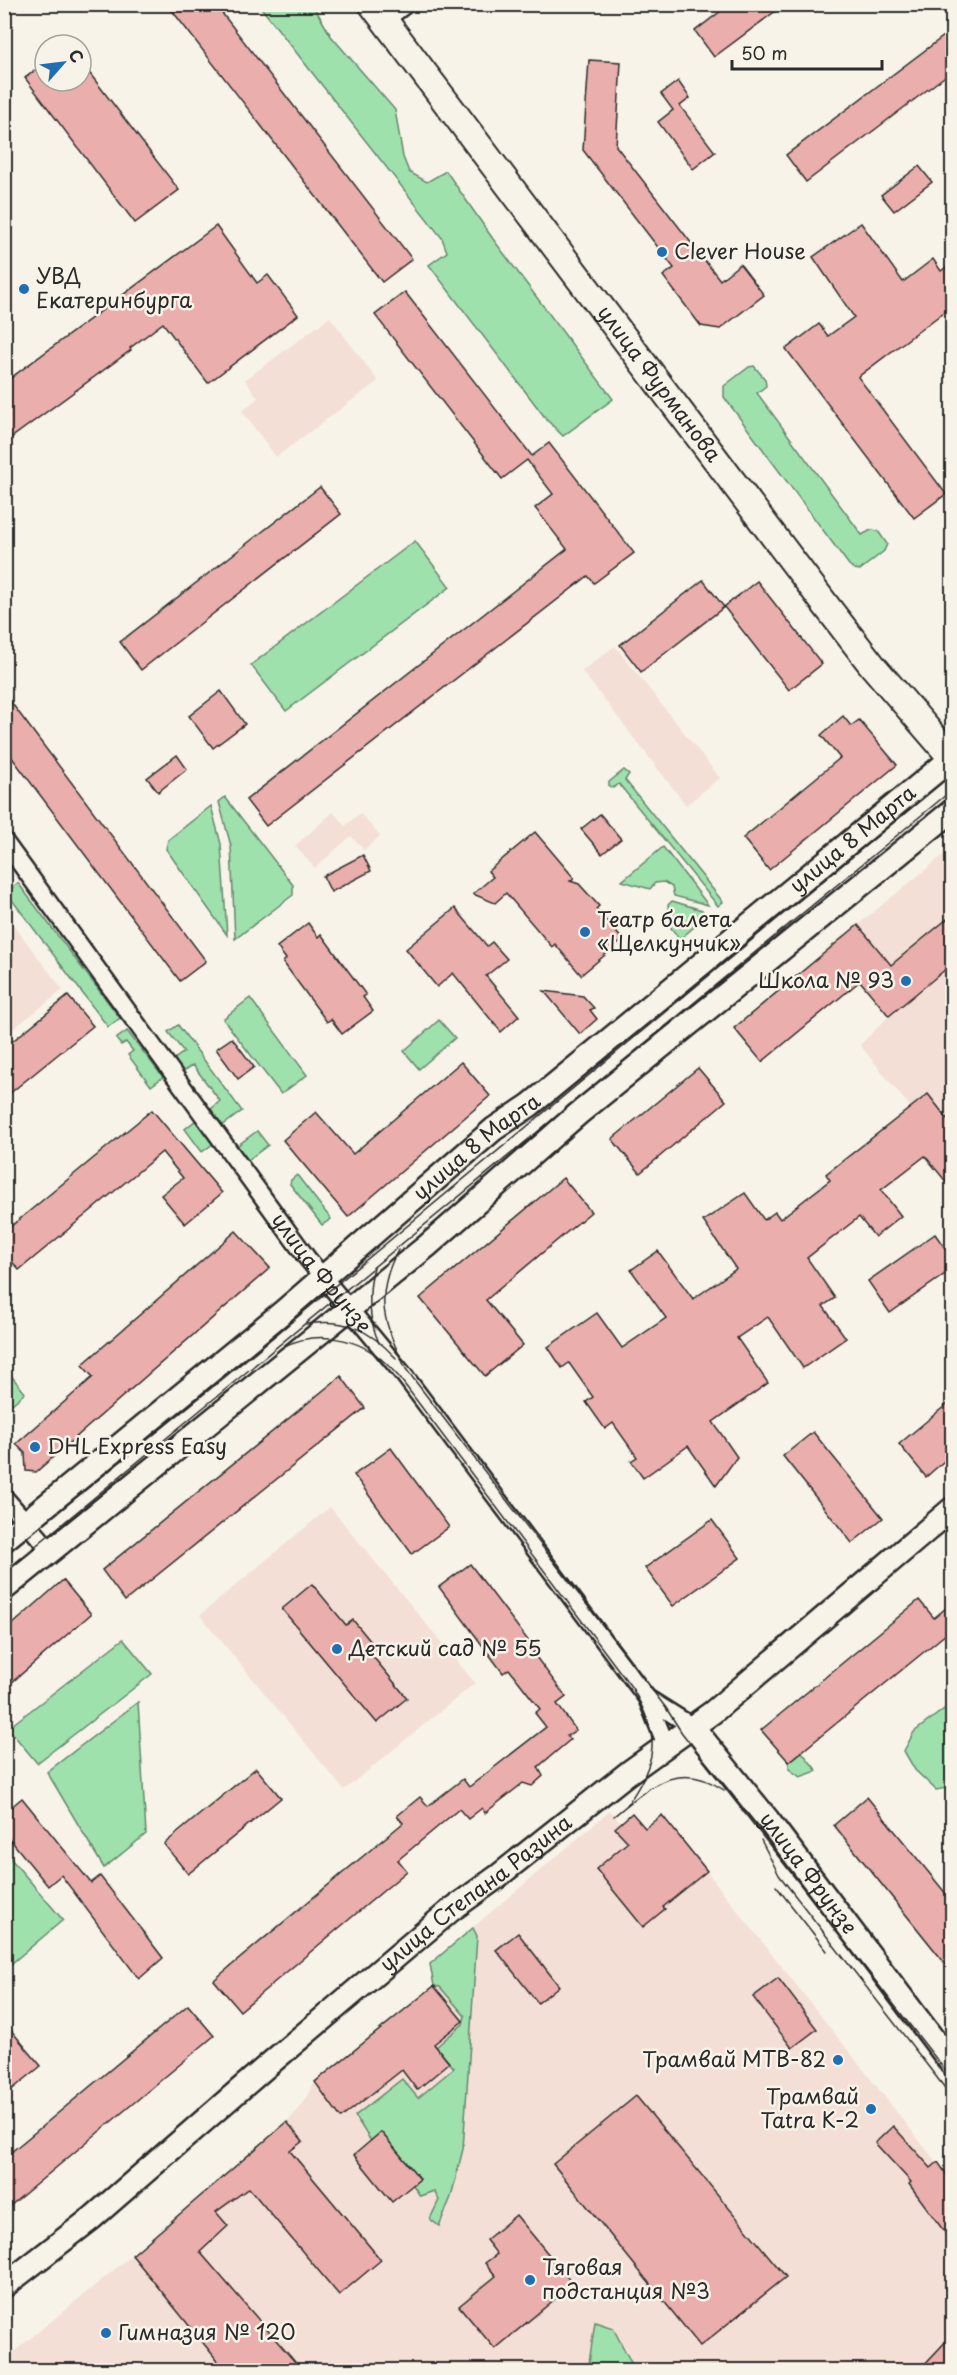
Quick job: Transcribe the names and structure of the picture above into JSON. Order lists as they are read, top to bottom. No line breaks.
{"streets":{"main road":["улица Фурманова","улица 8 Марта","улица Фрунзе","улица Степана Разина"]},"crossings":[["улица Фурманова","улица 8 Марта"],["улица 8 Марта","улица Фрунзе"],["улица Фрунзе","улица Степана Разина"]],"places":["Clever House","УВД Екатеринбурга","Театр балета «Щелкунчик»","Школа № 93","DHL Express Easy","Детский сад № 55","Трамвай МТВ-82","Трамвай Tatra K-2","Тяговая подстанция №3","Гимназия № 120"],"scale_bar":"50 m","north":"top right"}
